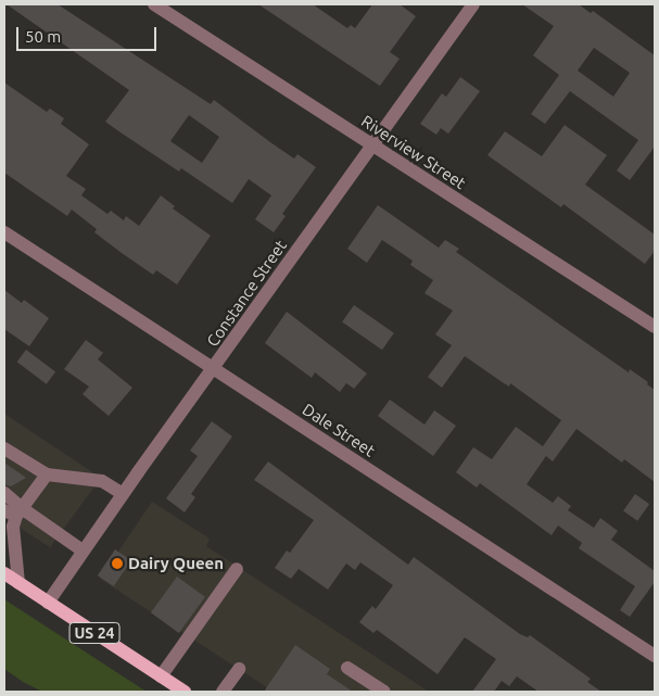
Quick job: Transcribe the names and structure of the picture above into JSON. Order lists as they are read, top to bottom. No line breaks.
{"streets":{"main road":["US 24"],"street":["Riverview Street","Constance Street","Dale Street"]},"crossings":[["Riverview Street","Constance Street"],["Constance Street","Dale Street"],["Constance Street","US 24"]],"places":["Dairy Queen"],"scale_bar":"50 m"}
